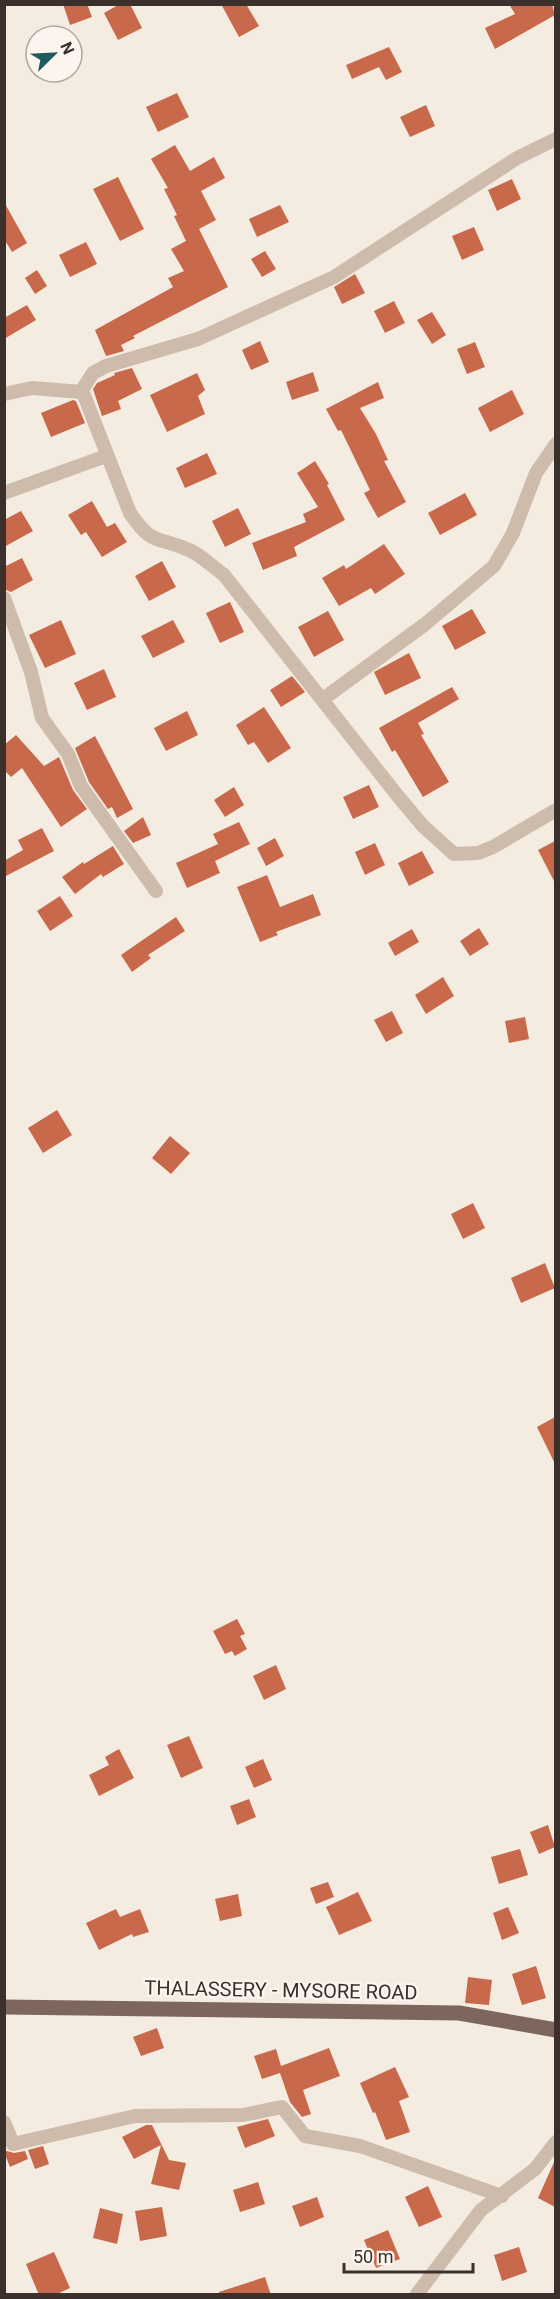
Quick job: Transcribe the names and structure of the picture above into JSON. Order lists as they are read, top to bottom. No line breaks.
{"streets":{"main road":["THALASSERY - MYSORE ROAD"]},"scale_bar":"50 m","north":"top right"}
